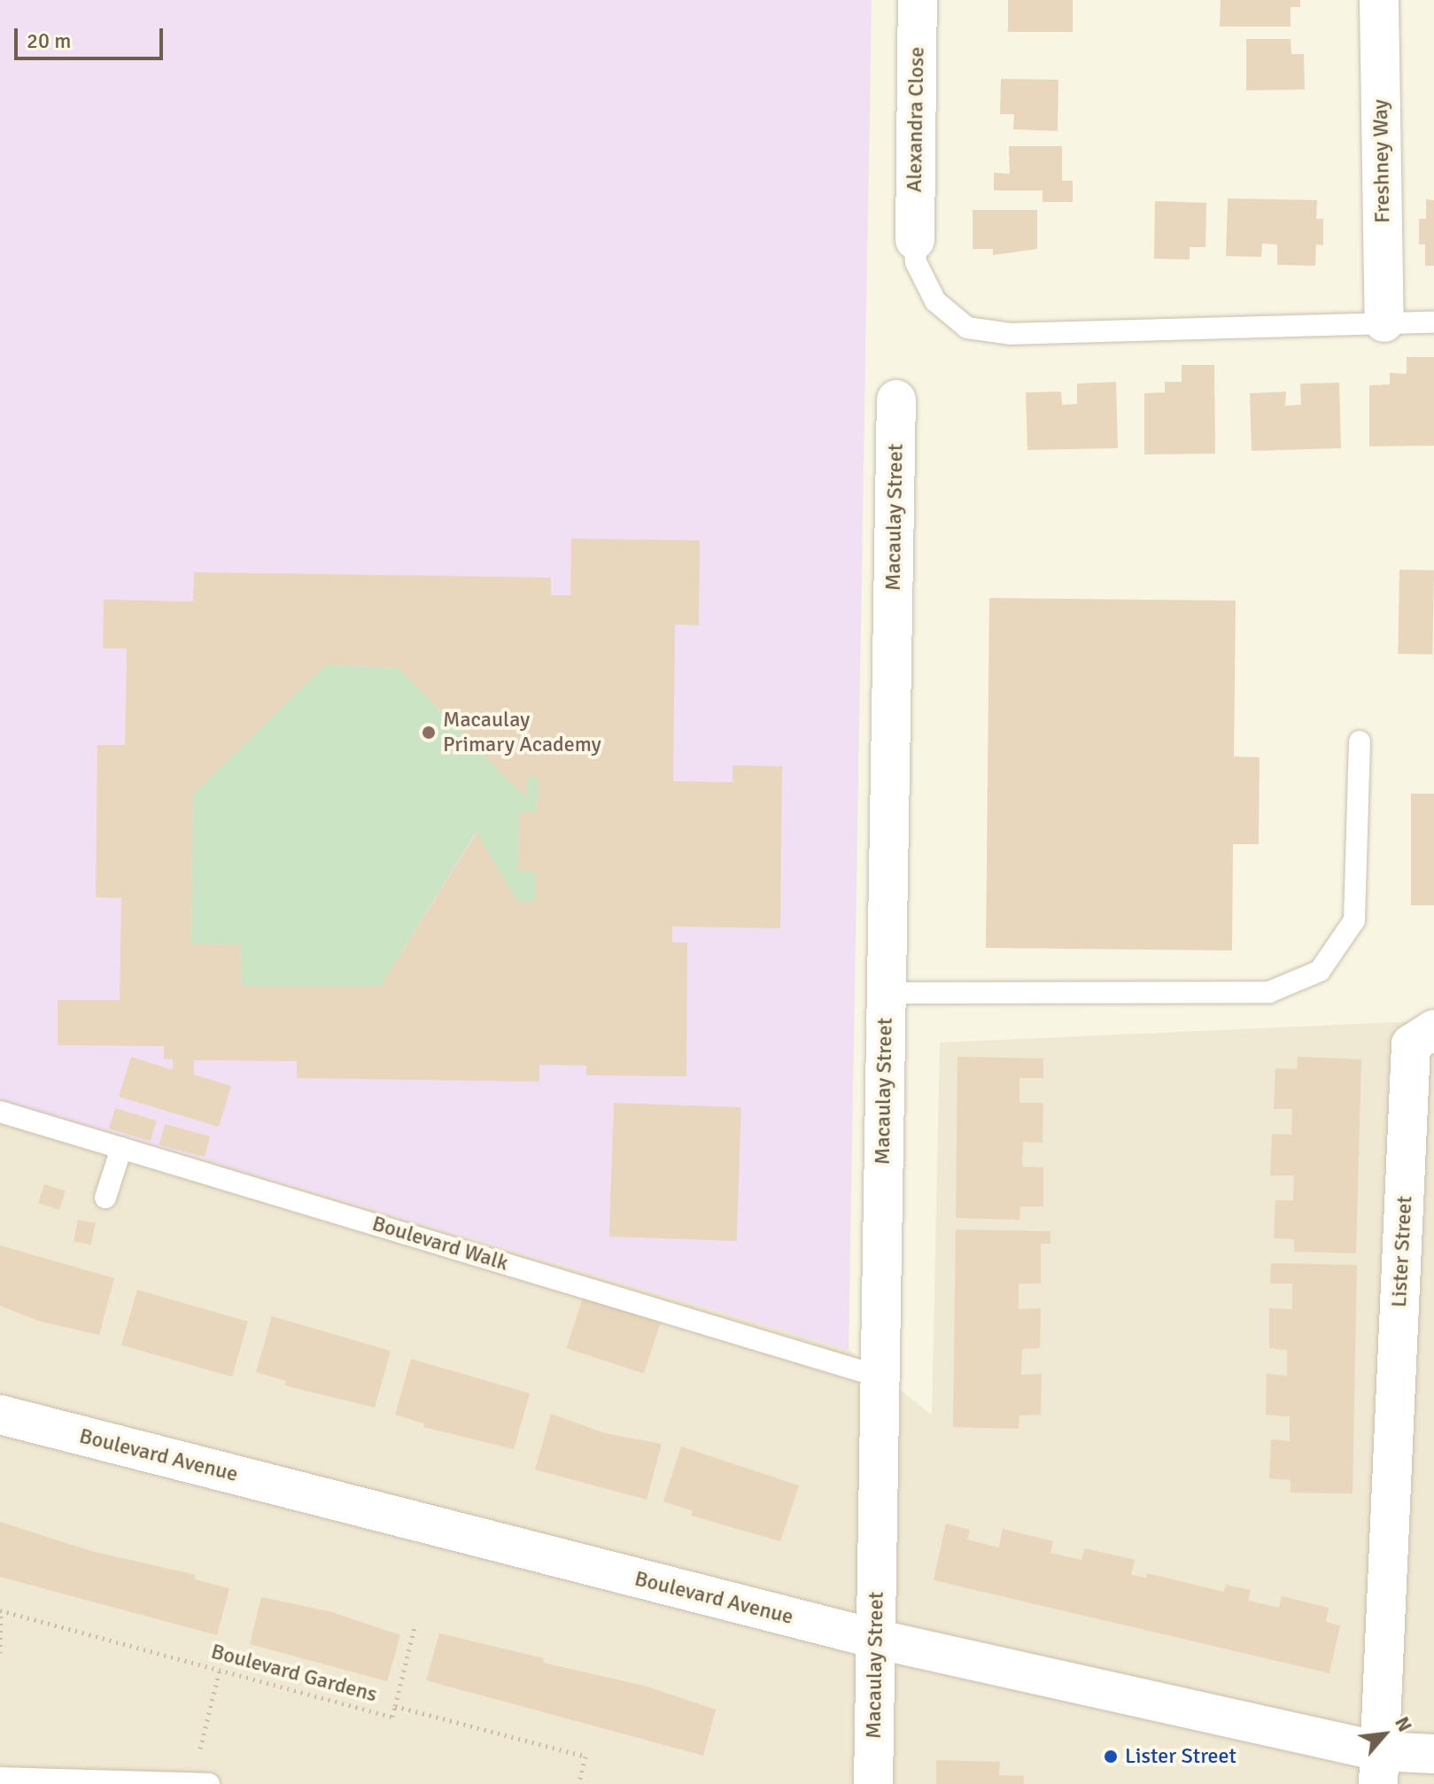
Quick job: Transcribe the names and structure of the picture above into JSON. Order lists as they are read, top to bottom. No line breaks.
{"streets":{"street":["Alexandra Close","Freshney Way","Macaulay Street","Lister Street","Boulevard Avenue"],"lane":["Boulevard Walk"],"path":["Boulevard Gardens"]},"crossings":[["Macaulay Street","Boulevard Walk"],["Macaulay Street","Boulevard Avenue"],["Lister Street","Boulevard Avenue"]],"places":["Macaulay Primary Academy","Lister Street"],"scale_bar":"20 m","north":"top right"}
